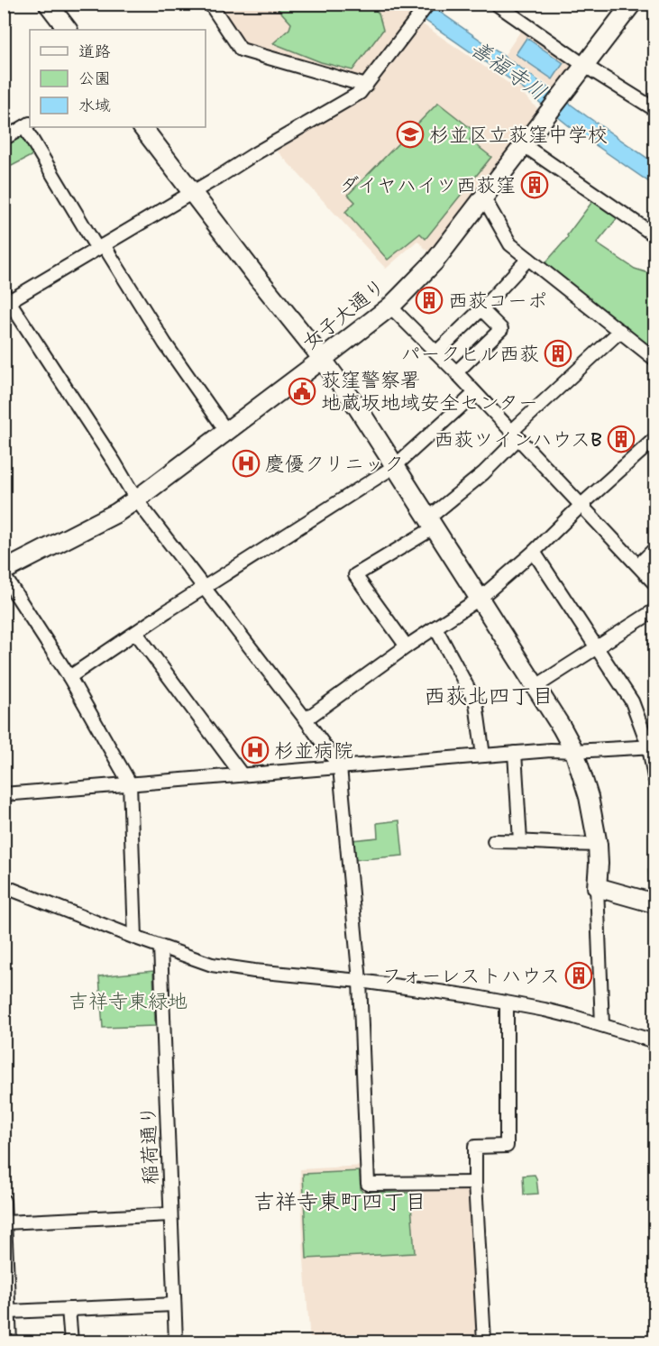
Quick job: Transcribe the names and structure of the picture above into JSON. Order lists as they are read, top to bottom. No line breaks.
{"streets":{"street":["女子大通り","稲荷通り"]},"districts":["西荻北四丁目","吉祥寺東町四丁目"],"water":["善福寺川"],"parks":["吉祥寺東緑地"],"places":{"school or university":["杉並区立荻窪中学校"],"building":["ダイヤハイツ西荻窪","西荻コーポ","パークヒル西荻","西荻ツインハウスB","フォーレストハウス"],"public building":["荻窪警察署 地蔵坂地域安全センター"],"hospital":["慶優クリニック","杉並病院"]},"legend":["道路","公園","水域"]}
